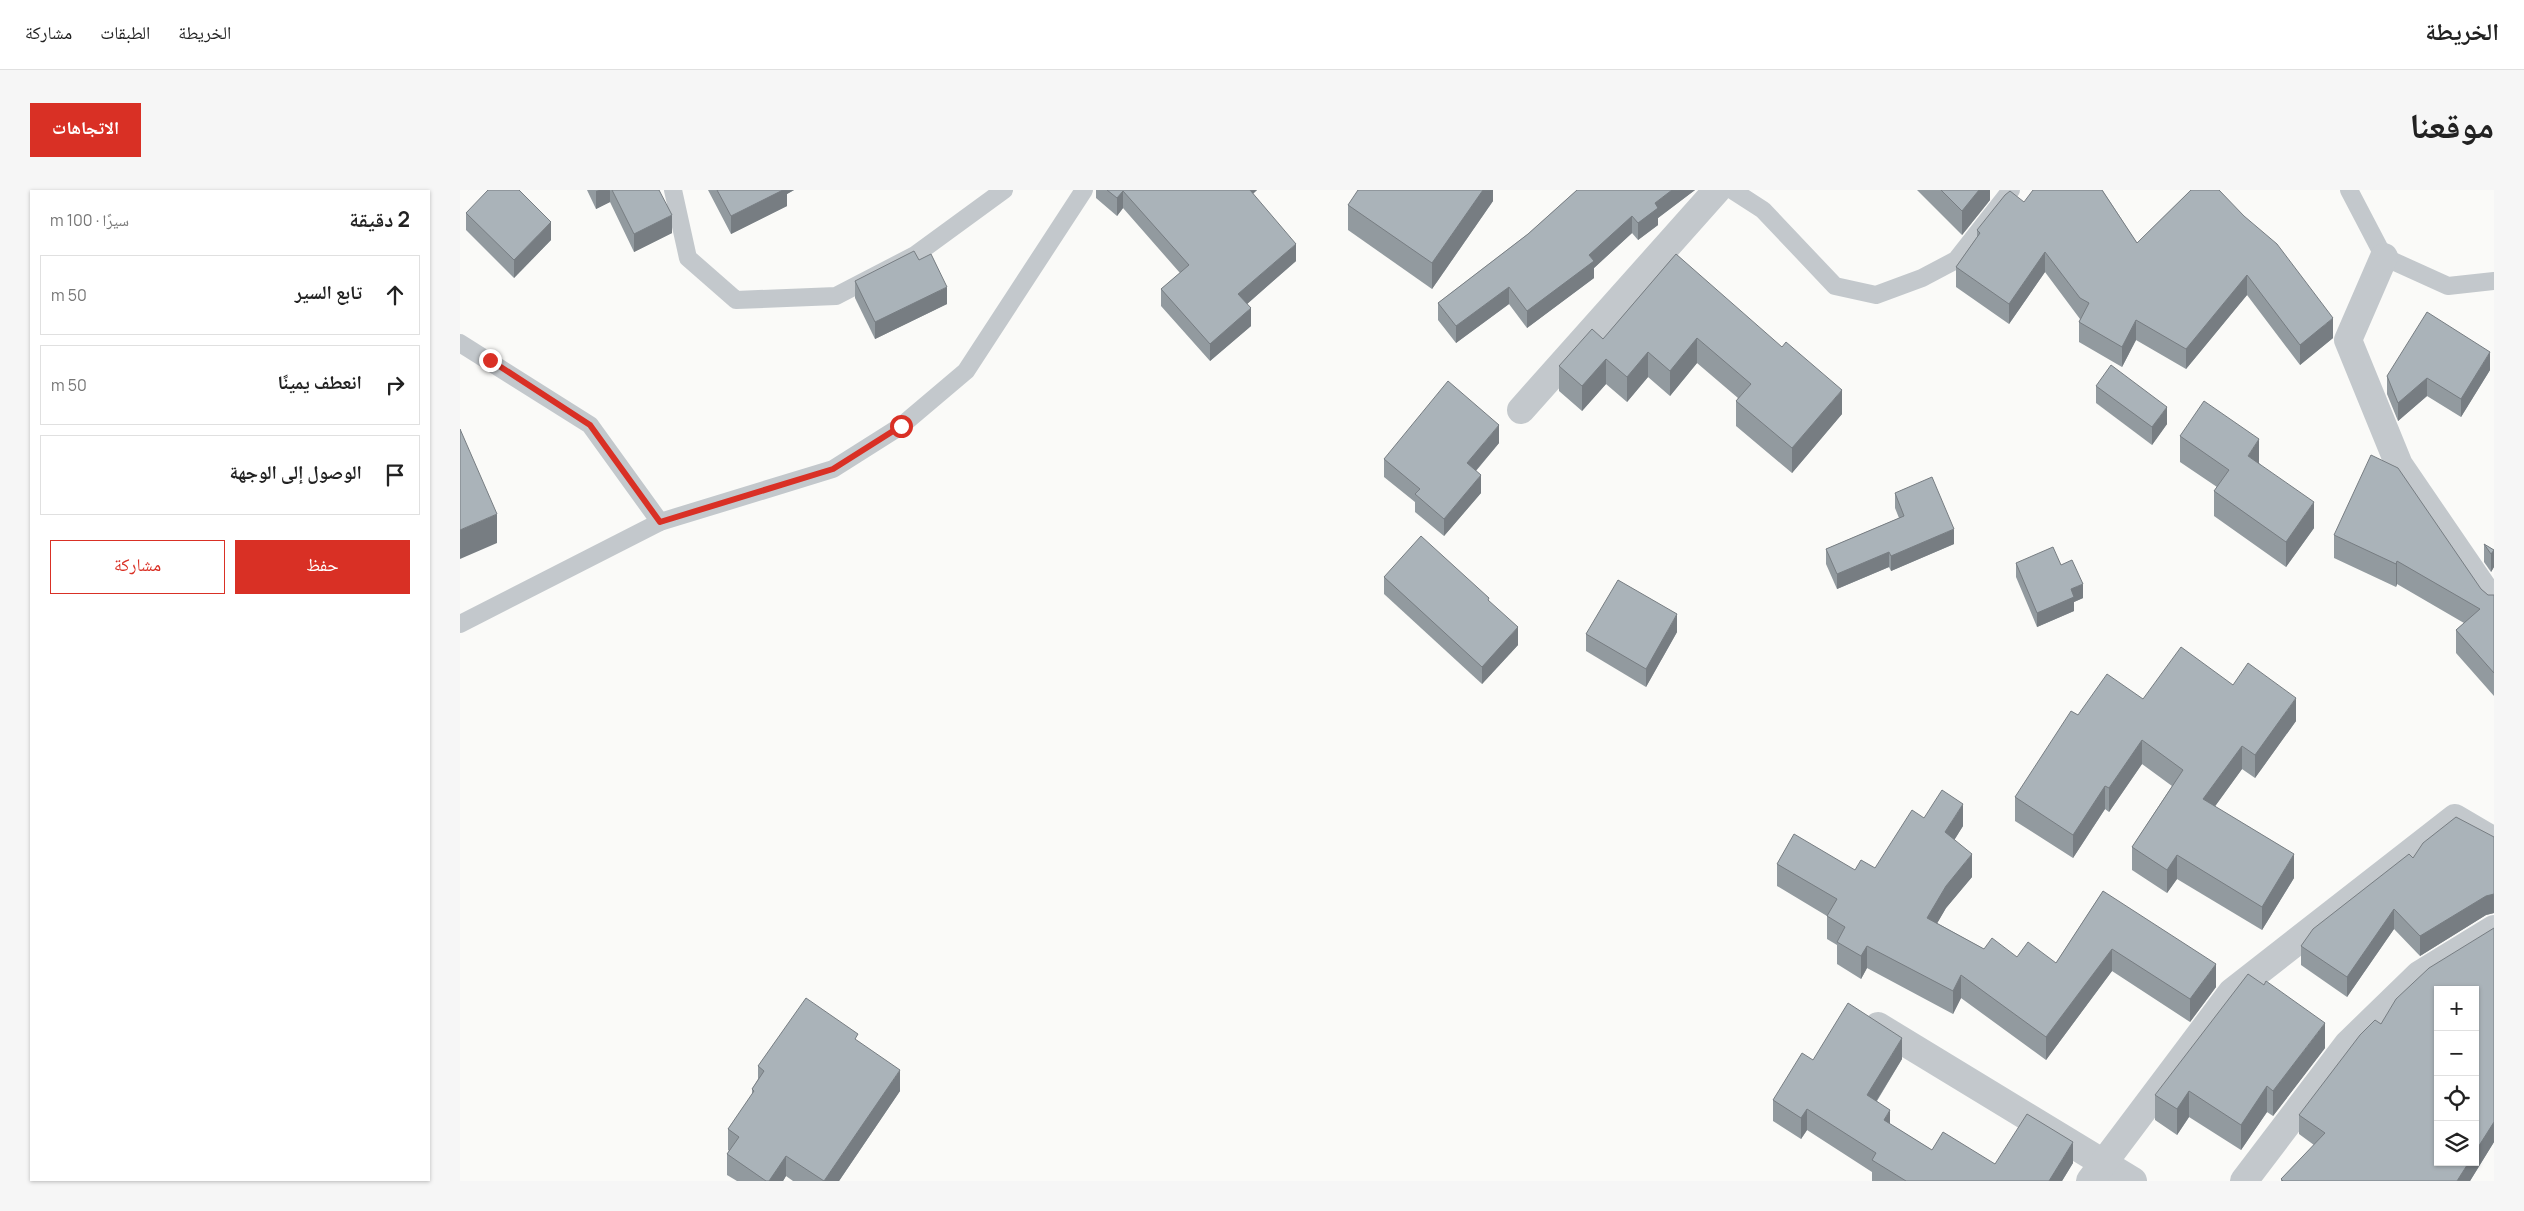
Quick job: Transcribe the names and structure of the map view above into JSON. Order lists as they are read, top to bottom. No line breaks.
{"page":{"header":"الخريطة","nav":["الخريطة","الطبقات","مشاركة"],"title":"موقعنا","buttons":["الاتجاهات",["حفظ","مشاركة"]],"heading":["2 دقيقة","سيرًا · 100 m"],"list":[["تابع السير","50 m"],["انعطف يمينًا","50 m"],"الوصول إلى الوجهة"],"map_buttons":["+","−"]}}
